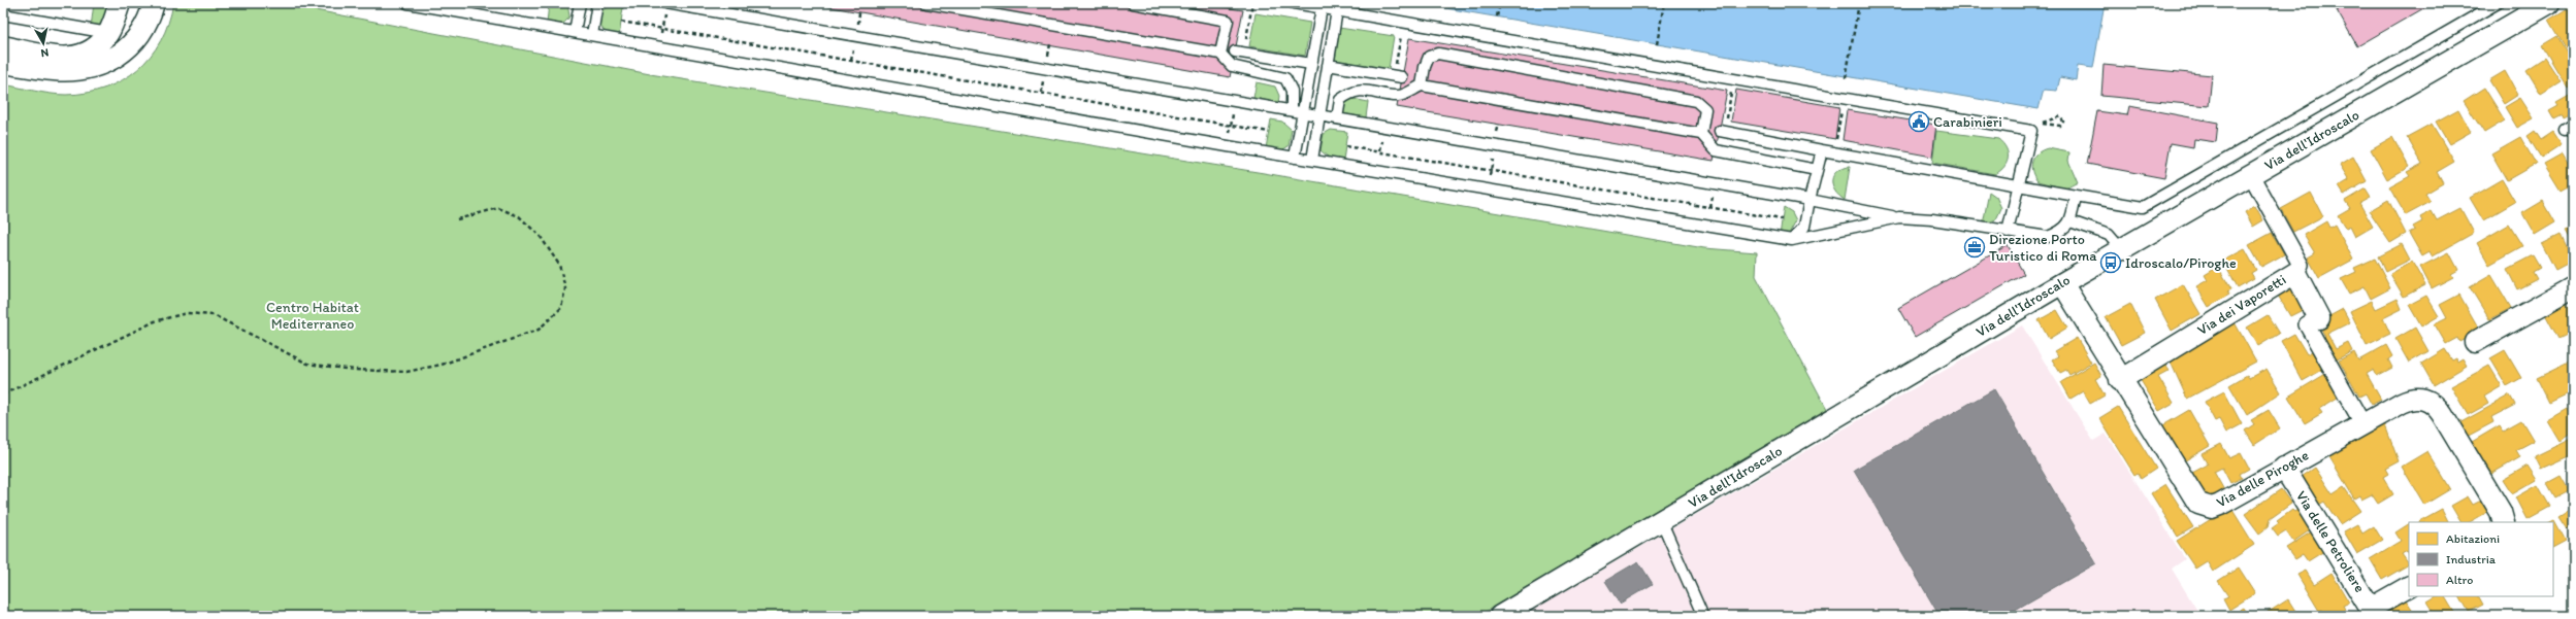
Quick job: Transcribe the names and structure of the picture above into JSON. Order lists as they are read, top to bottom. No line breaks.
{"streets":{"street":["Via dell'Idroscalo","Via dei Vaporetti","Via delle Piroghe","Via delle Petroliere"]},"crossings":[["Via dell'Idroscalo","Via delle Piroghe"],["Via dei Vaporetti","Via delle Piroghe"],["Via delle Piroghe","Via delle Petroliere"]],"parks":["Centro Habitat Mediterraneo"],"places":{"public building":["Carabinieri"],"office":["Direzione Porto Turistico di Roma"],"bus stop":["Idroscalo/Piroghe"]},"legend":["Abitazioni","Industria","Altro"],"north":"bottom"}
